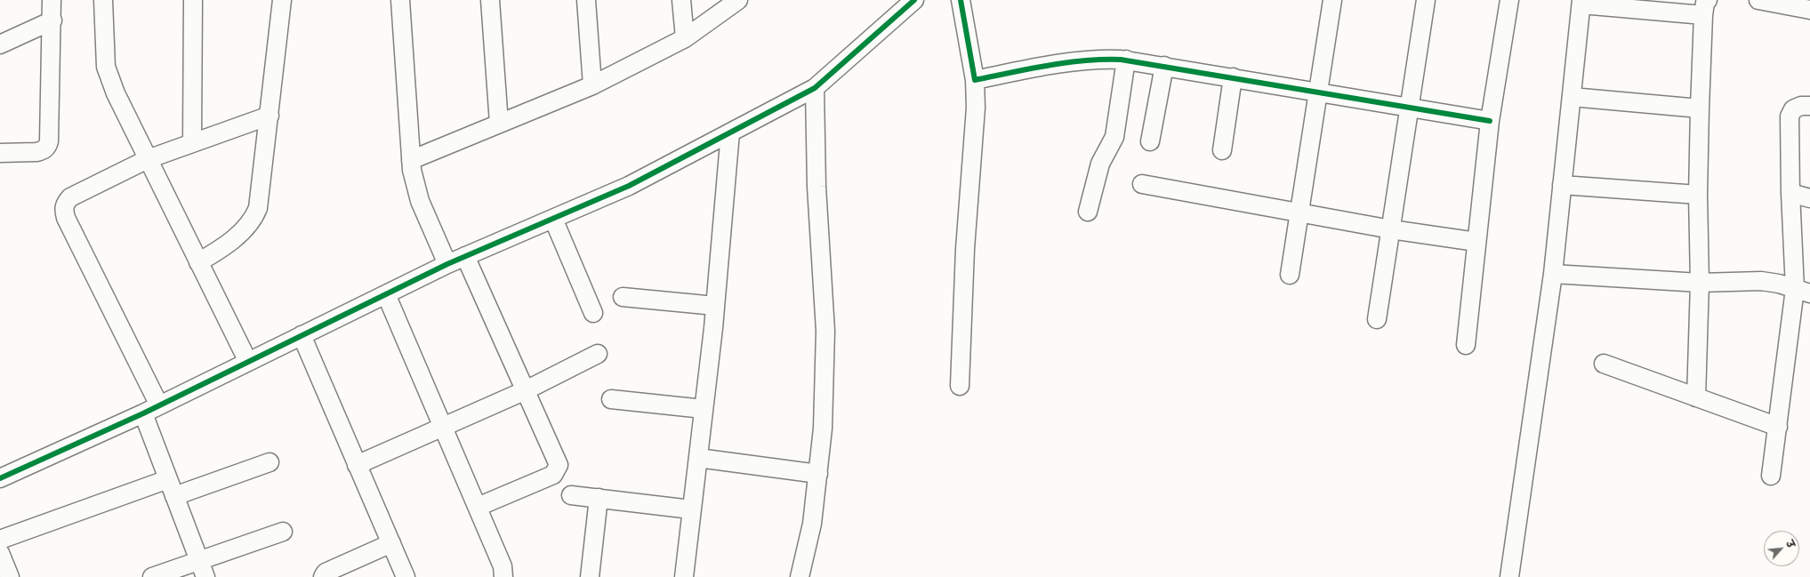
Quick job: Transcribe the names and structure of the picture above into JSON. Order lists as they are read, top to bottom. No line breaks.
{"north":"top right"}
